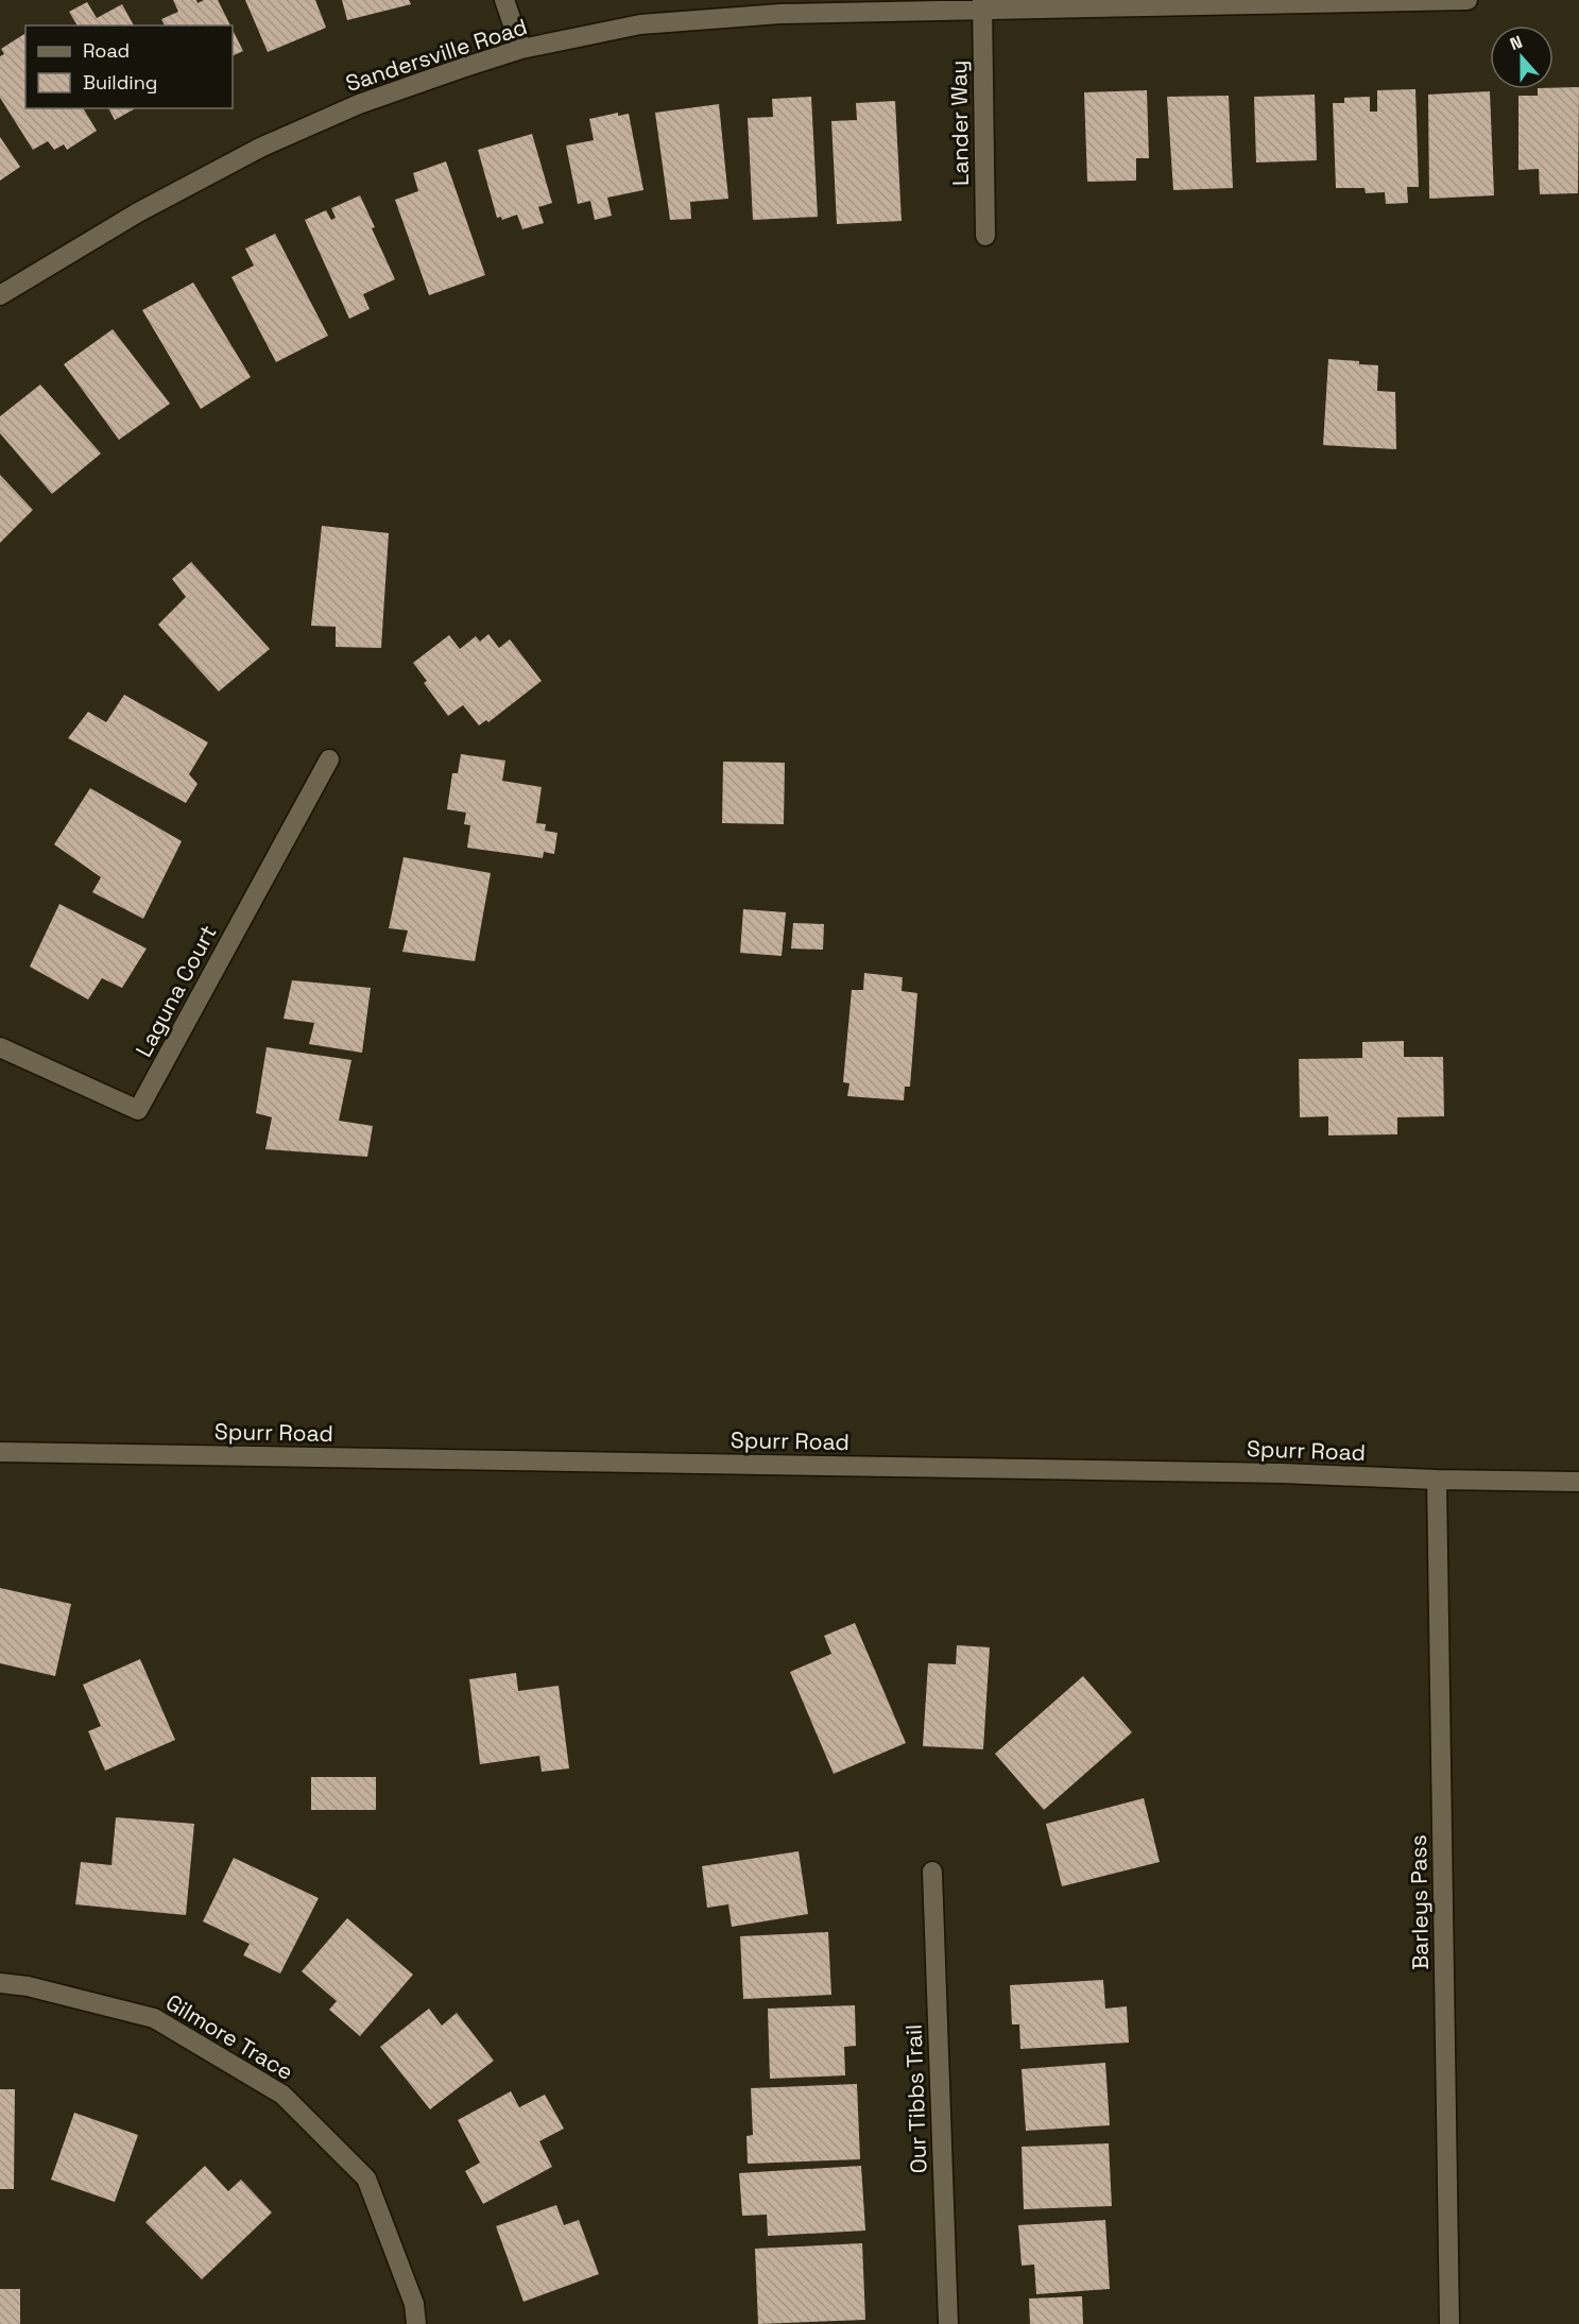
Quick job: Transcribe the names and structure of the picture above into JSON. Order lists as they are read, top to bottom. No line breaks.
{"streets":{"street":["Sandersville Road","Lander Way","Laguna Court","Spurr Road","Barleys Pass","Gilmore Trace","Our Tibbs Trail"]},"crossings":[["Sandersville Road","Lander Way"],["Spurr Road","Barleys Pass"]],"legend":["Road","Building"],"north":"top"}
